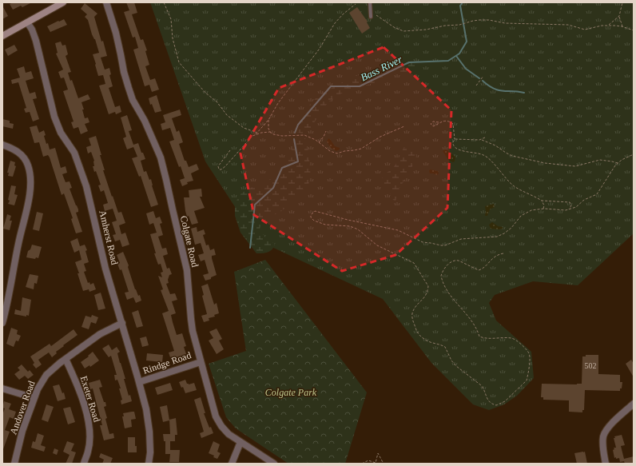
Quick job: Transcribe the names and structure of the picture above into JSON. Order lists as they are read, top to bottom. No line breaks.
{"streets":{"street":["Amherst Road","Colgate Road","Rindge Road","Exeter Road","Andover Road"]},"crossings":[["Amherst Road","Rindge Road"],["Amherst Road","Andover Road"],["Colgate Road","Rindge Road"],["Exeter Road","Andover Road"]],"water":["Bass River"],"parks":["Colgate Park"],"house_numbers":["502"]}
